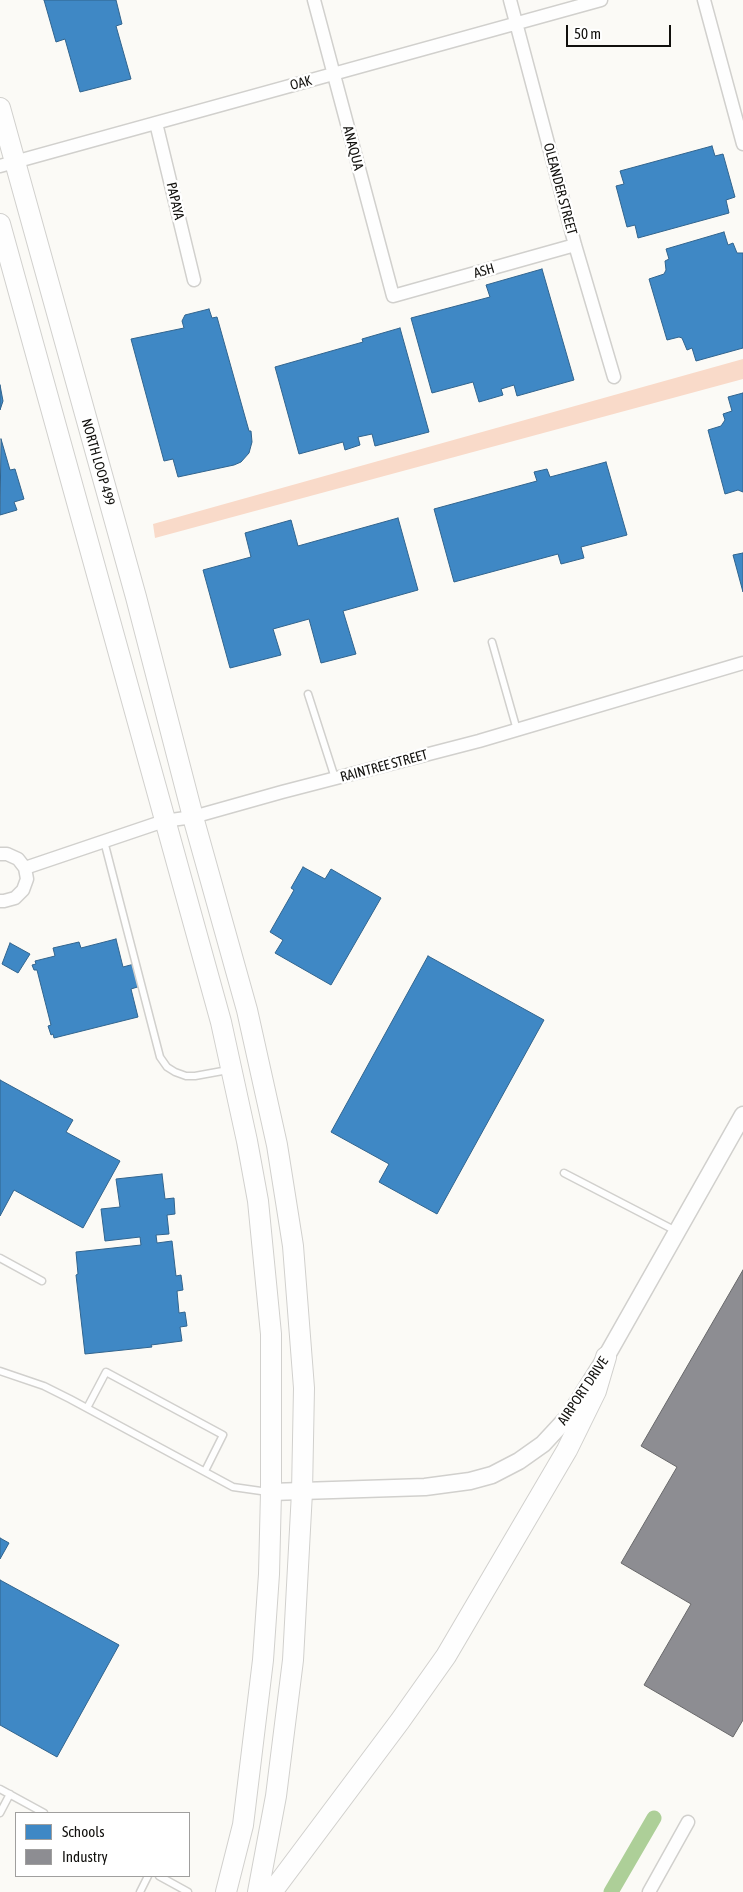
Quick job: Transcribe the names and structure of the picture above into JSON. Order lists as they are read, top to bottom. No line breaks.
{"streets":{"main road":["NORTH LOOP 499"],"street":["OAK","ANAQUA","OLEANDER STREET","PAPAYA","ASH","RAINTREE STREET","AIRPORT DRIVE"]},"crossings":[["OAK","ANAQUA"],["OAK","OLEANDER STREET"],["OAK","PAPAYA"],["OAK","NORTH LOOP 499"],["ANAQUA","ASH"],["OLEANDER STREET","ASH"],["NORTH LOOP 499","RAINTREE STREET"],["NORTH LOOP 499","AIRPORT DRIVE"]],"legend":["Schools","Industry"],"scale_bar":"50 m"}
